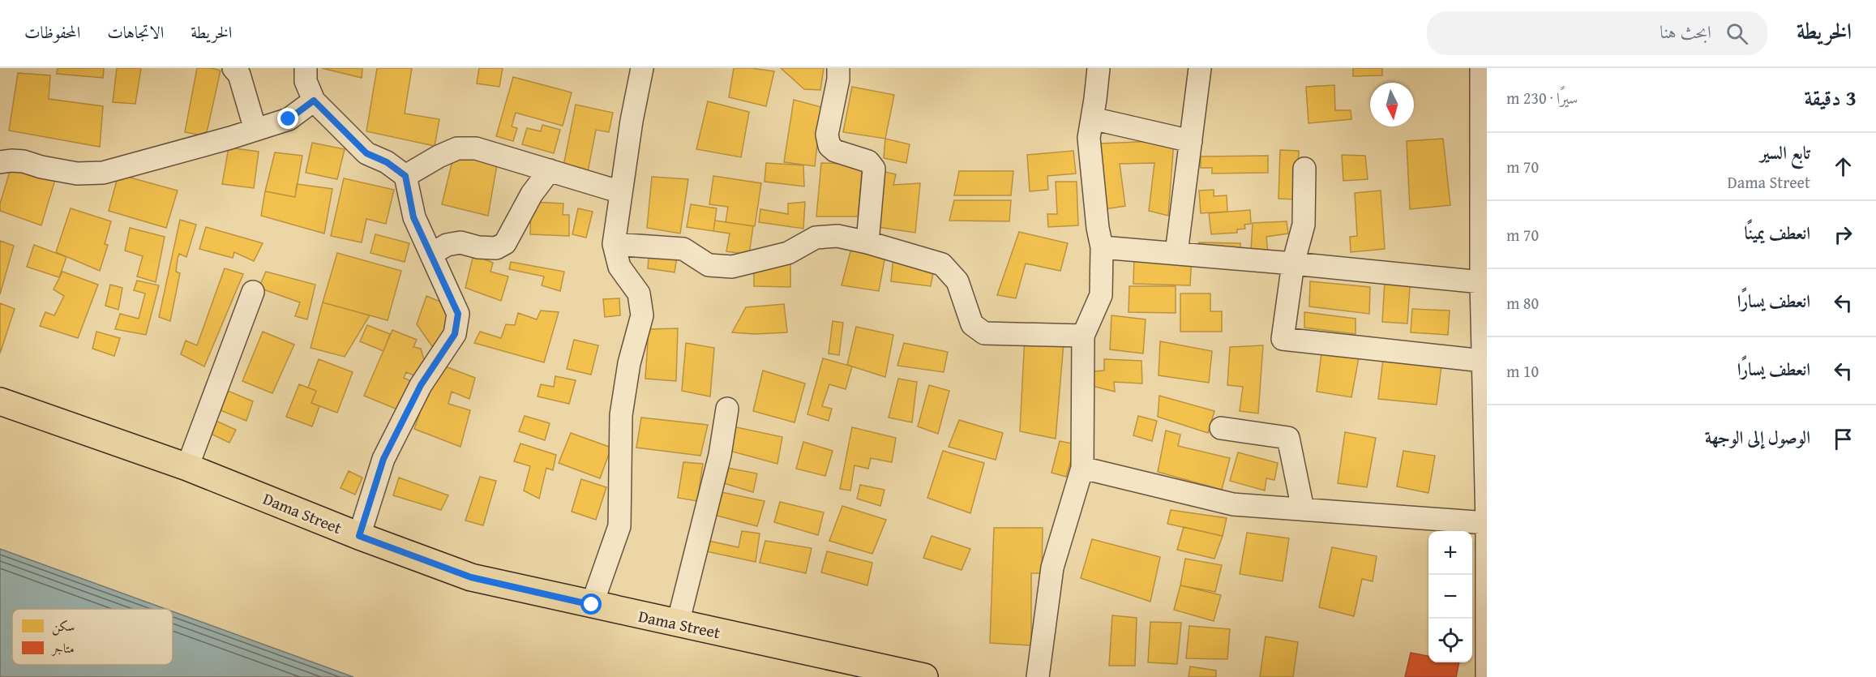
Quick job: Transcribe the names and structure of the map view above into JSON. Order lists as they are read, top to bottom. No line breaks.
{"streets":{"main road":["Dama Street"]},"legend":["سكن","متاجر"],"north":"bottom","page":{"header":"الخريطة","search":"ابحث هنا","nav":["الخريطة","الاتجاهات","المحفوظات"],"heading":["3 دقيقة","سيرًا · 230 m"],"list":[["تابع السير","Dama Street","70 m"],["انعطف يمينًا","70 m"],["انعطف يسارًا","80 m"],["انعطف يسارًا","10 m"],"الوصول إلى الوجهة"],"map_buttons":["+","−"]}}
